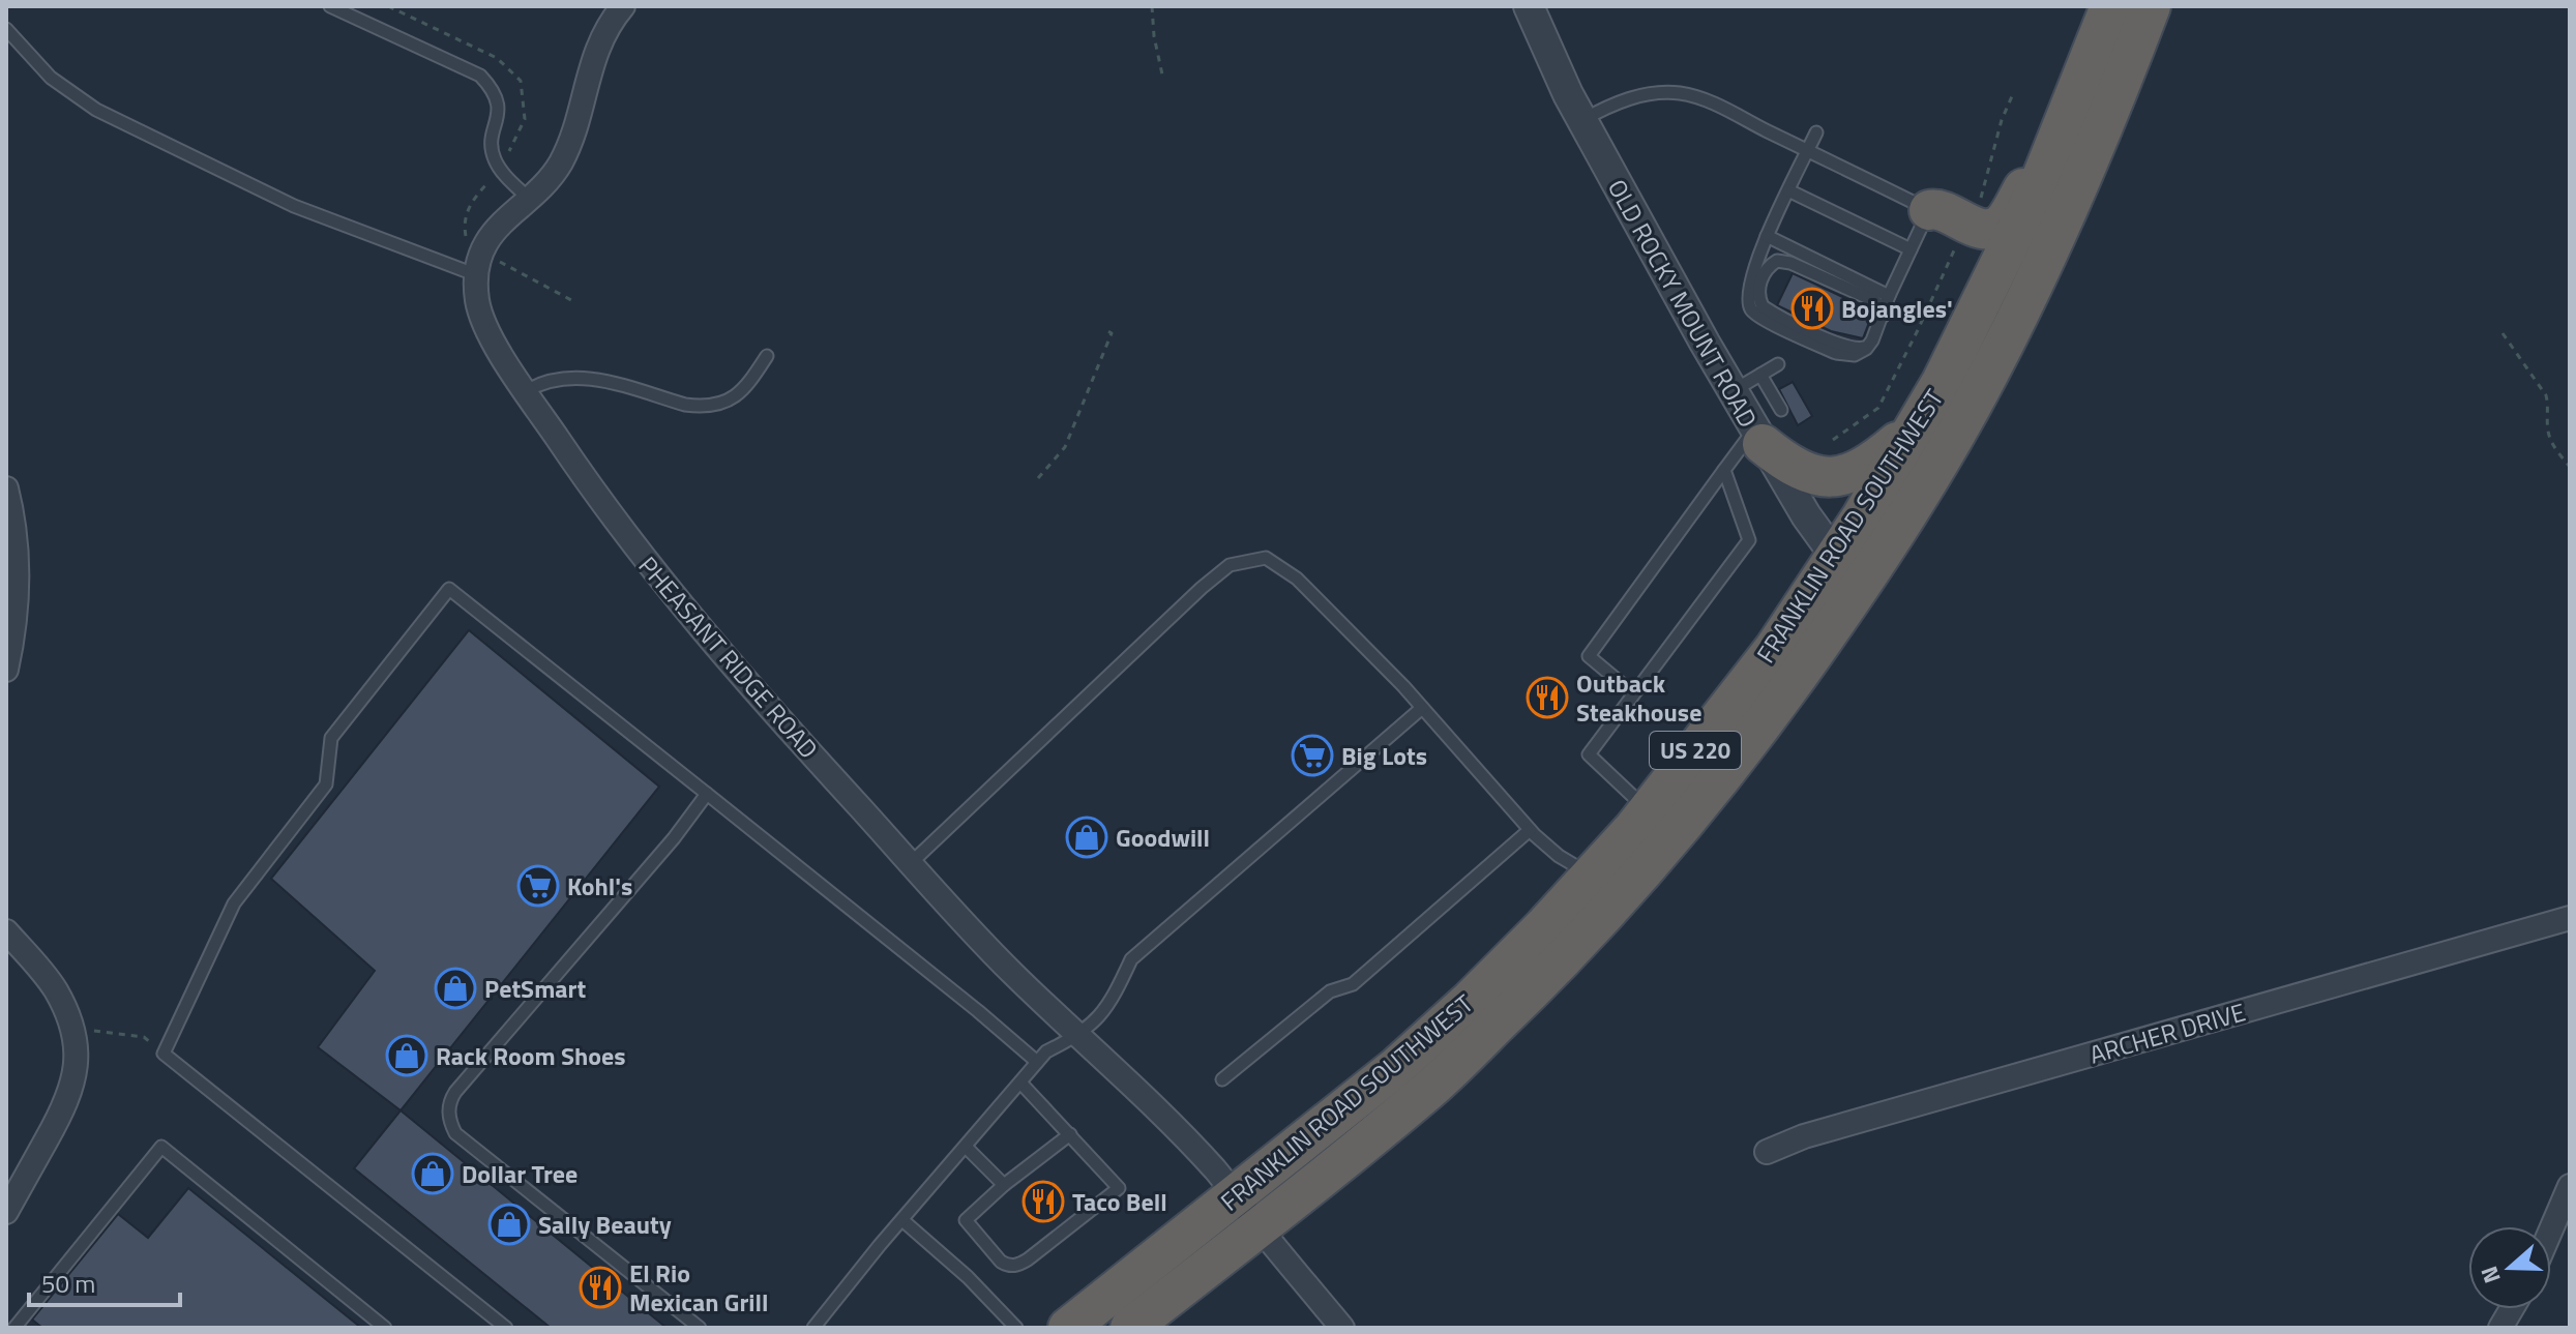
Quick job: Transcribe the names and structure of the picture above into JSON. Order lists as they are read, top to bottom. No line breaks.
{"streets":{"highway":["FRANKLIN ROAD SOUTHWEST","US 220"],"street":["OLD ROCKY MOUNT ROAD","PHEASANT RIDGE ROAD","ARCHER DRIVE"]},"crossings":[["OLD ROCKY MOUNT ROAD","FRANKLIN ROAD SOUTHWEST"],["FRANKLIN ROAD SOUTHWEST","PHEASANT RIDGE ROAD"]],"places":{"restaurant":["Bojangles'","Outback Steakhouse","Taco Bell","El Rio Mexican Grill"],"supermarket":["Big Lots","Kohl's"],"shop":["Goodwill","PetSmart","Rack Room Shoes","Dollar Tree","Sally Beauty"]},"scale_bar":"50 m","north":"left"}
